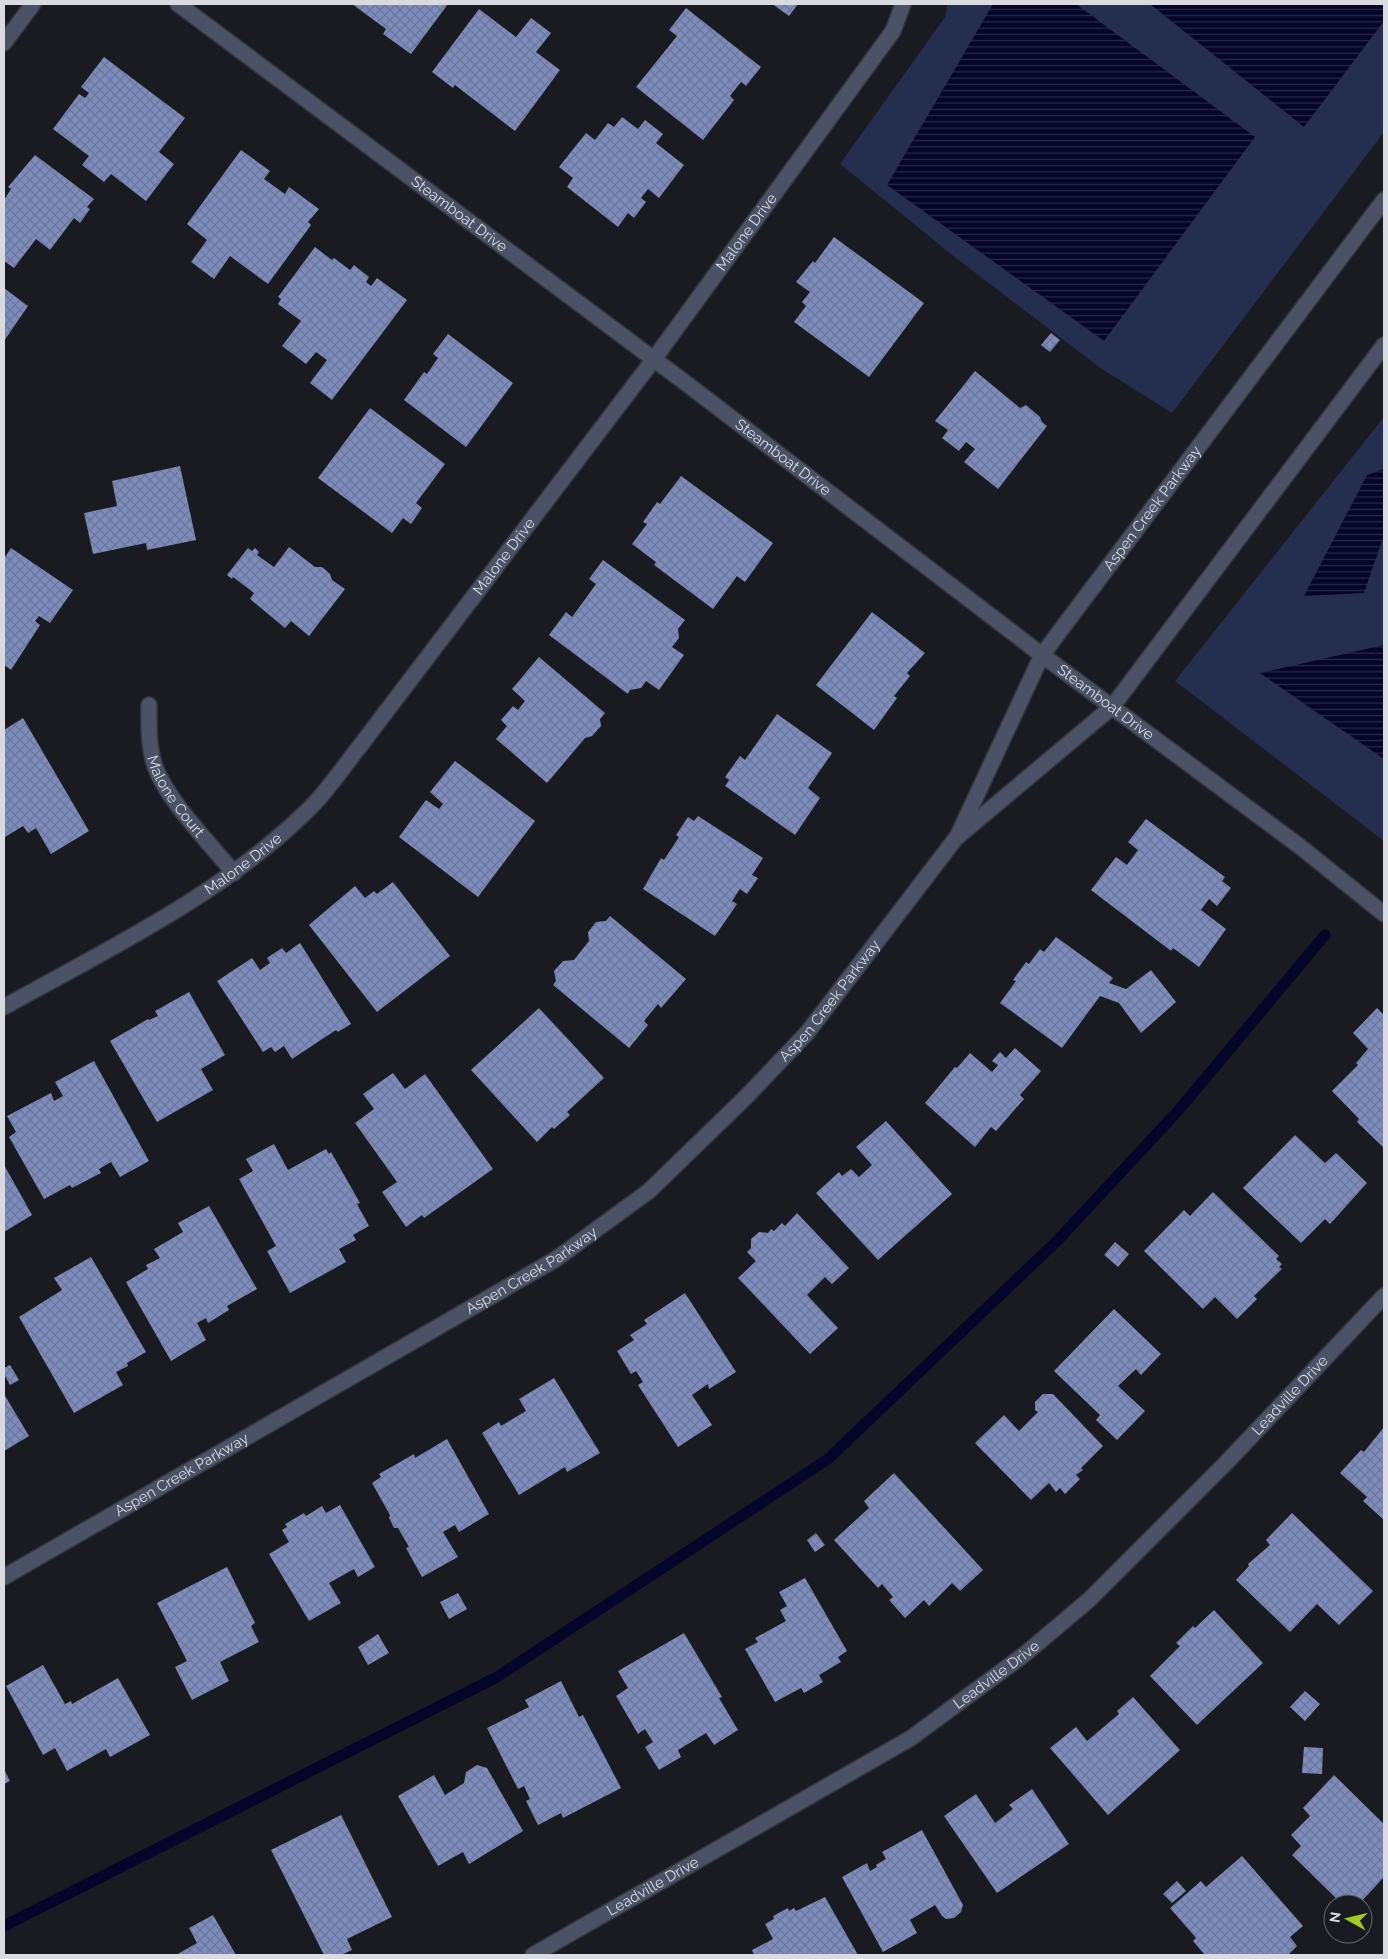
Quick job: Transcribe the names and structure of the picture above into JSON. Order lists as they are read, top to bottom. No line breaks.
{"streets":{"street":["Steamboat Drive","Malone Drive","Aspen Creek Parkway","Malone Court","Leadville Drive"]},"crossings":[["Steamboat Drive","Malone Drive"],["Steamboat Drive","Aspen Creek Parkway"],["Malone Drive","Malone Court"]],"north":"left"}
